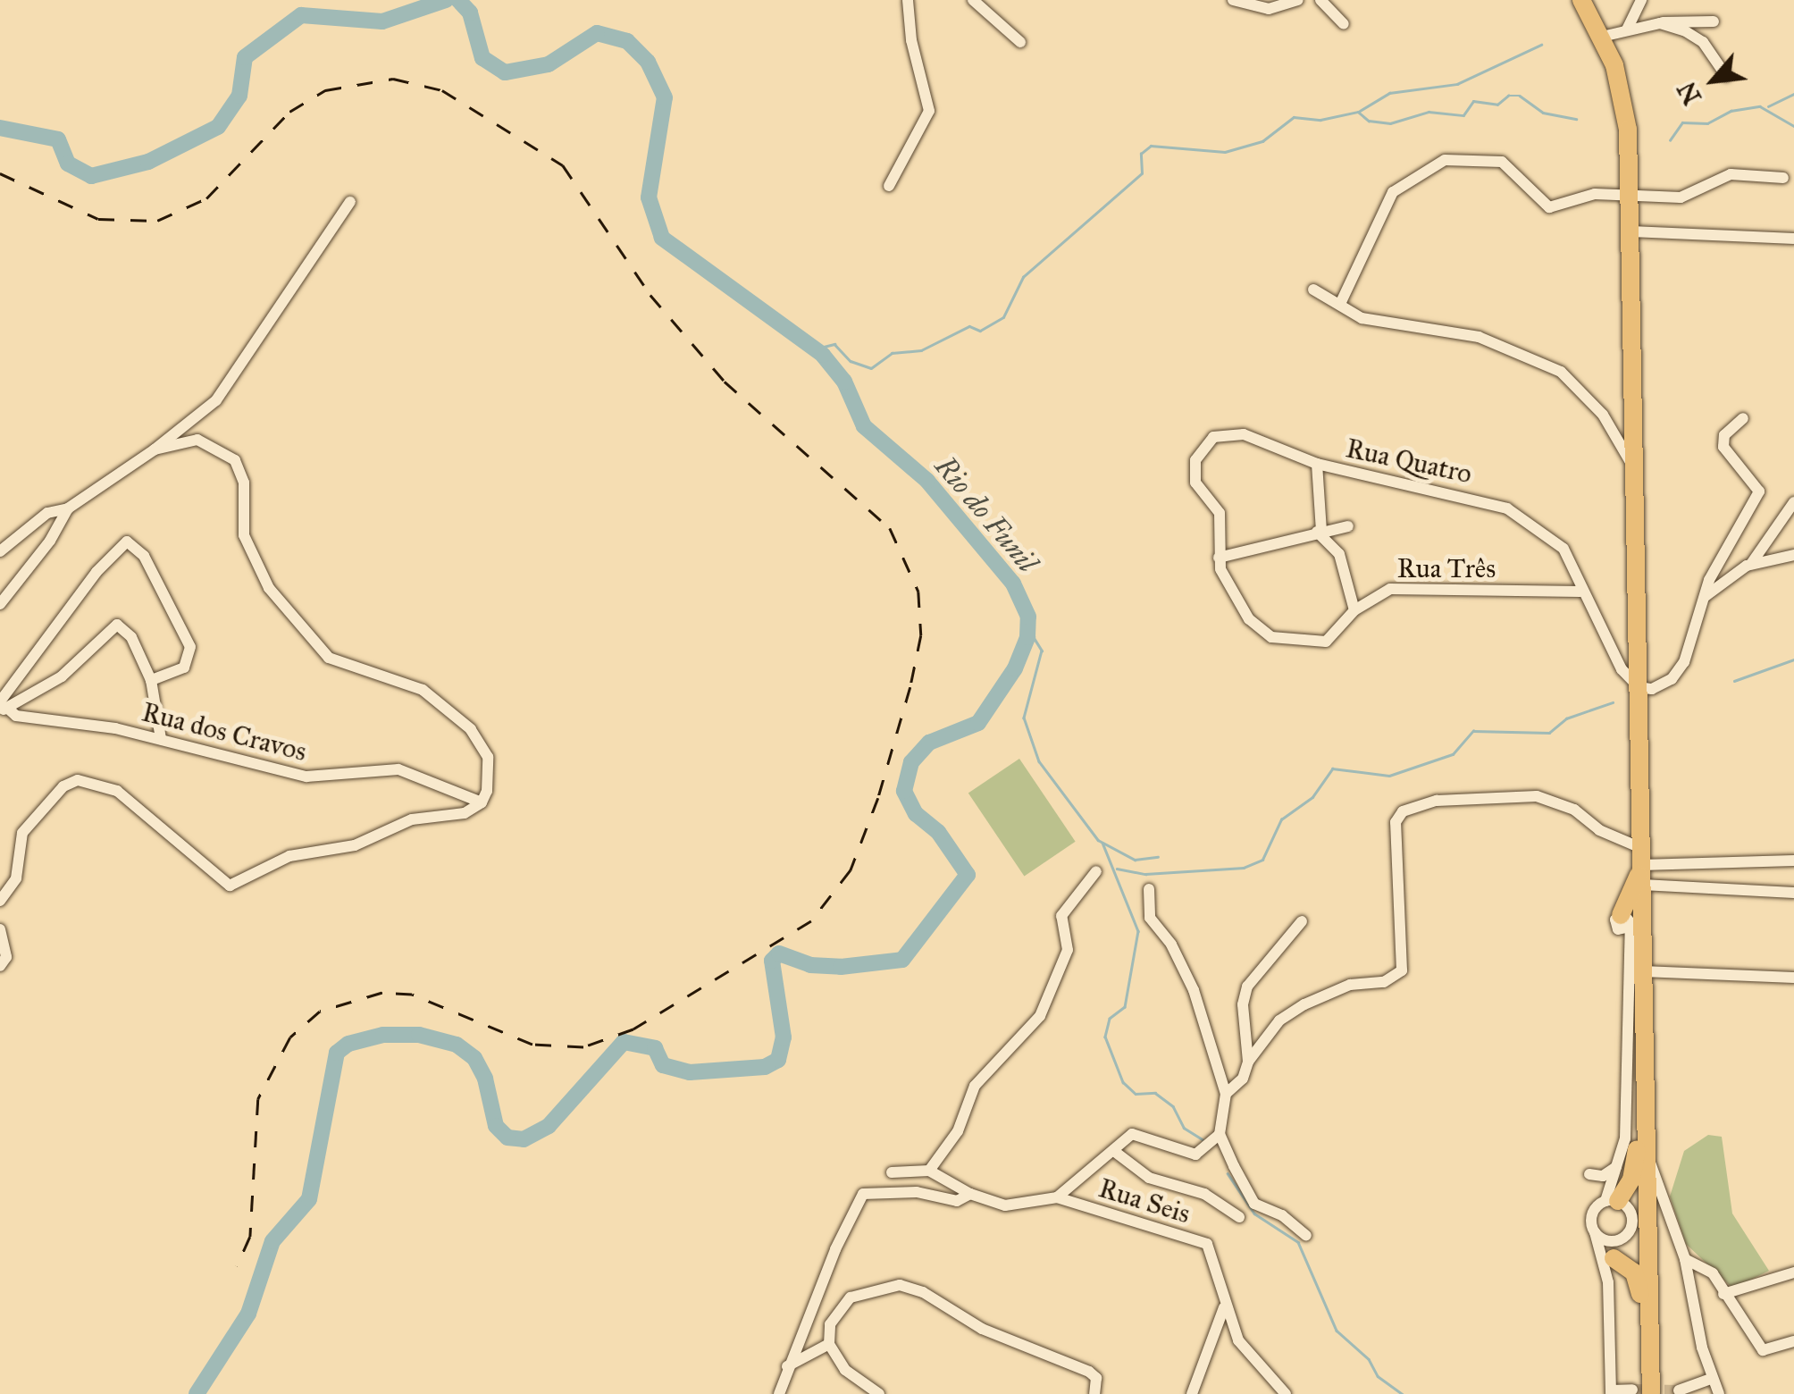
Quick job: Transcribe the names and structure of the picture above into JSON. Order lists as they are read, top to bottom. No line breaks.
{"streets":{"street":["Rua Quatro","Rua Três","Rua dos Cravos","Rua Seis"]},"crossings":[["Rua Quatro","Rua Três"]],"water":["Rio do Funil"],"north":"bottom left"}
